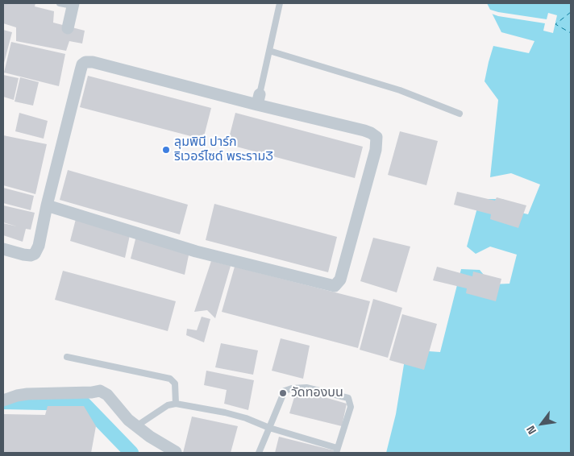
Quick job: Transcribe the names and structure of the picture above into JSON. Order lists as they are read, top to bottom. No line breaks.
{"places":["ลุมพินี ปาร์ก ริเวอร์ไซด์ พระราม3","วัดทองบน"],"north":"bottom left"}
